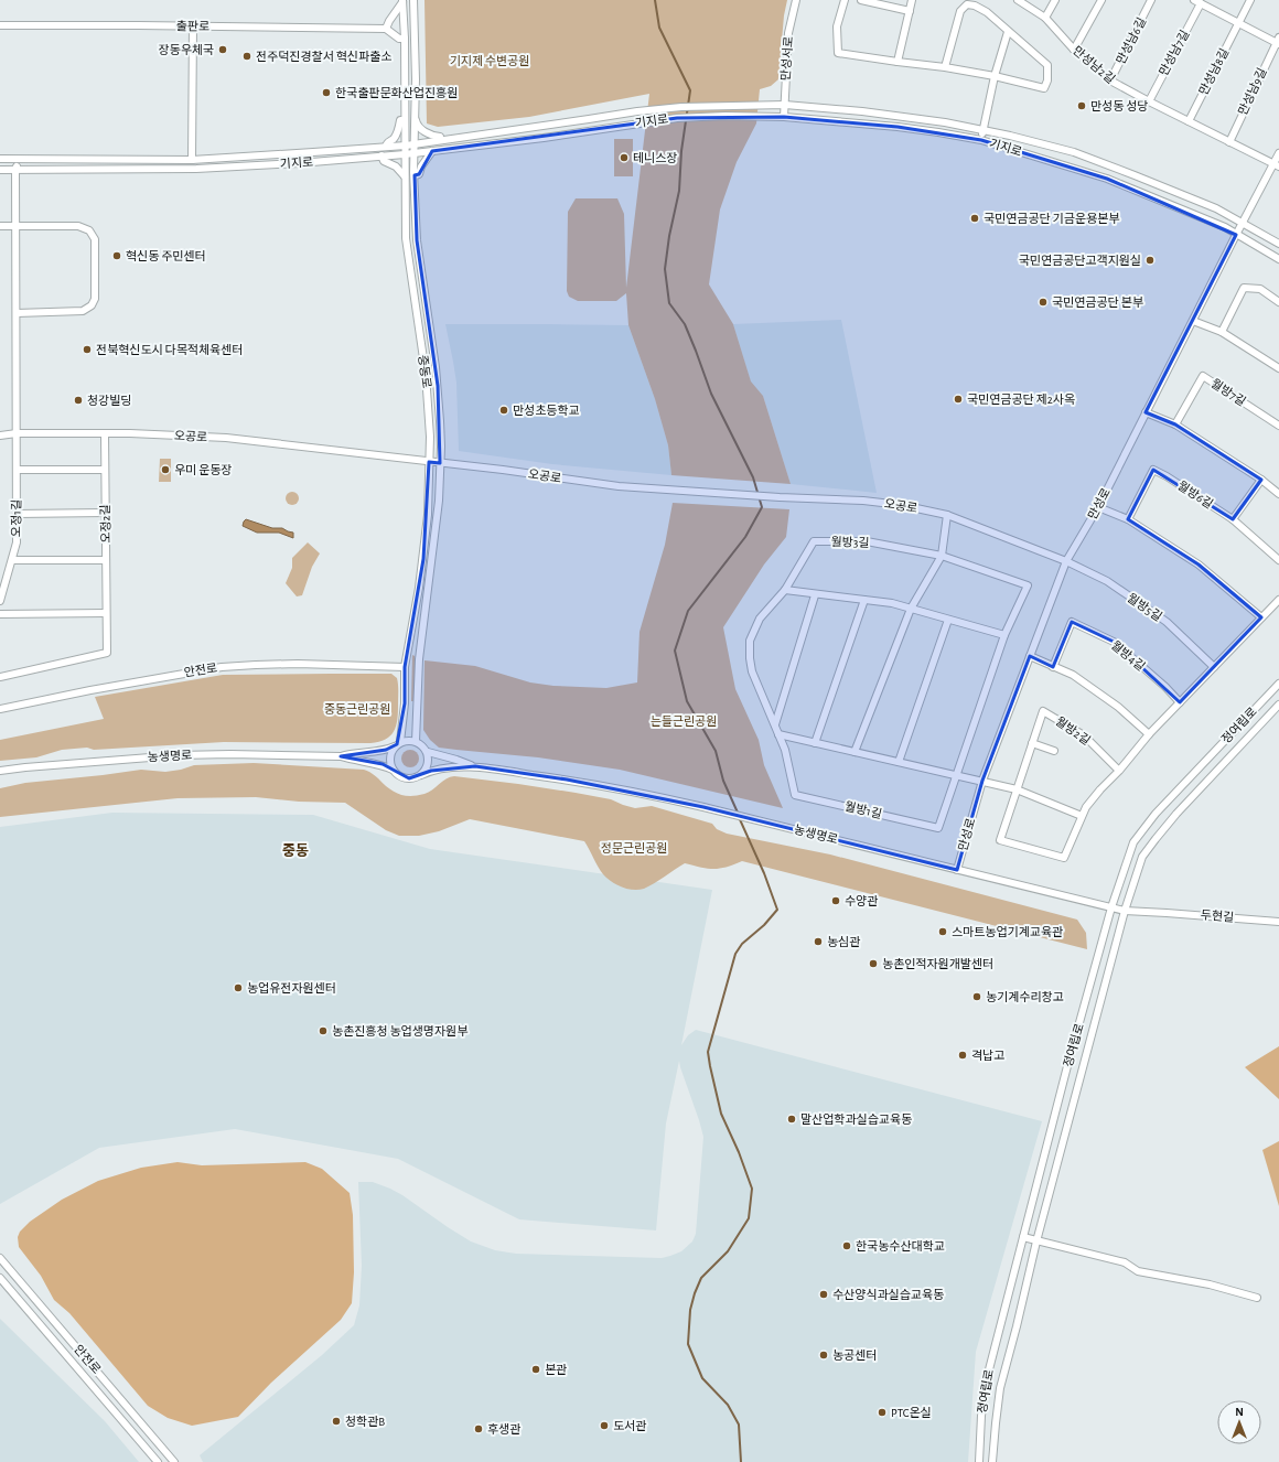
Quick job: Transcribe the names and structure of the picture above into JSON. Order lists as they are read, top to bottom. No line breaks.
{"streets":{"street":["출판로","만성남6길","만성남7길","만성서로","만성남2길","만성남8길","만성남9길","기지로","중동로","월방7길","오공로","월방6길","만성로","오정1길","오정2길","월방3길","월방5길","월방4길","안전로","정여립로","월방2길","농생명로","월방1길","두현길"]},"crossings":[["출판로","중동로"],["만성남6길","만성남2길"],["만성남7길","만성남2길"],["만성서로","기지로"],["만성남2길","만성남8길"],["만성남2길","만성남9길"],["만성남2길","만성로"],["기지로","중동로"],["기지로","만성로"],["중동로","오공로"],["중동로","안전로"],["오공로","만성로"],["오공로","오정1길"],["오공로","오정2길"],["오공로","월방5길"],["만성로","월방5길"],["만성로","농생명로"],["월방3길","월방1길"],["정여립로","농생명로"],["농생명로","두현길"]],"districts":["중동"],"parks":["기지제 수변공원","중동근린공원","는들근린공원","정문근린공원"],"places":["장동우체국","전주덕진경찰서 혁신파출소","한국출판문화산업진흥원","만성동 성당","테니스장","국민연금공단 기금운용본부","혁신동 주민센터","국민연금공단고객지원실","국민연금공단 본부","전북혁신도시 다목적체육센터","국민연금공단 제2사옥","청강빌딩","만성초등학교","우미 운동장","수양관","스마트농업기계교육관","농심관","농촌인적자원개발센터","농업유전자원센터","농기계수리창고","농촌진흥청 농업생명자원부","격납고","말산업학과실습교육동","한국농수산대학교","수산양식과실습교육동","농공센터","본관","PTC온실","청학관B","도서관","후생관"],"north":"top"}
